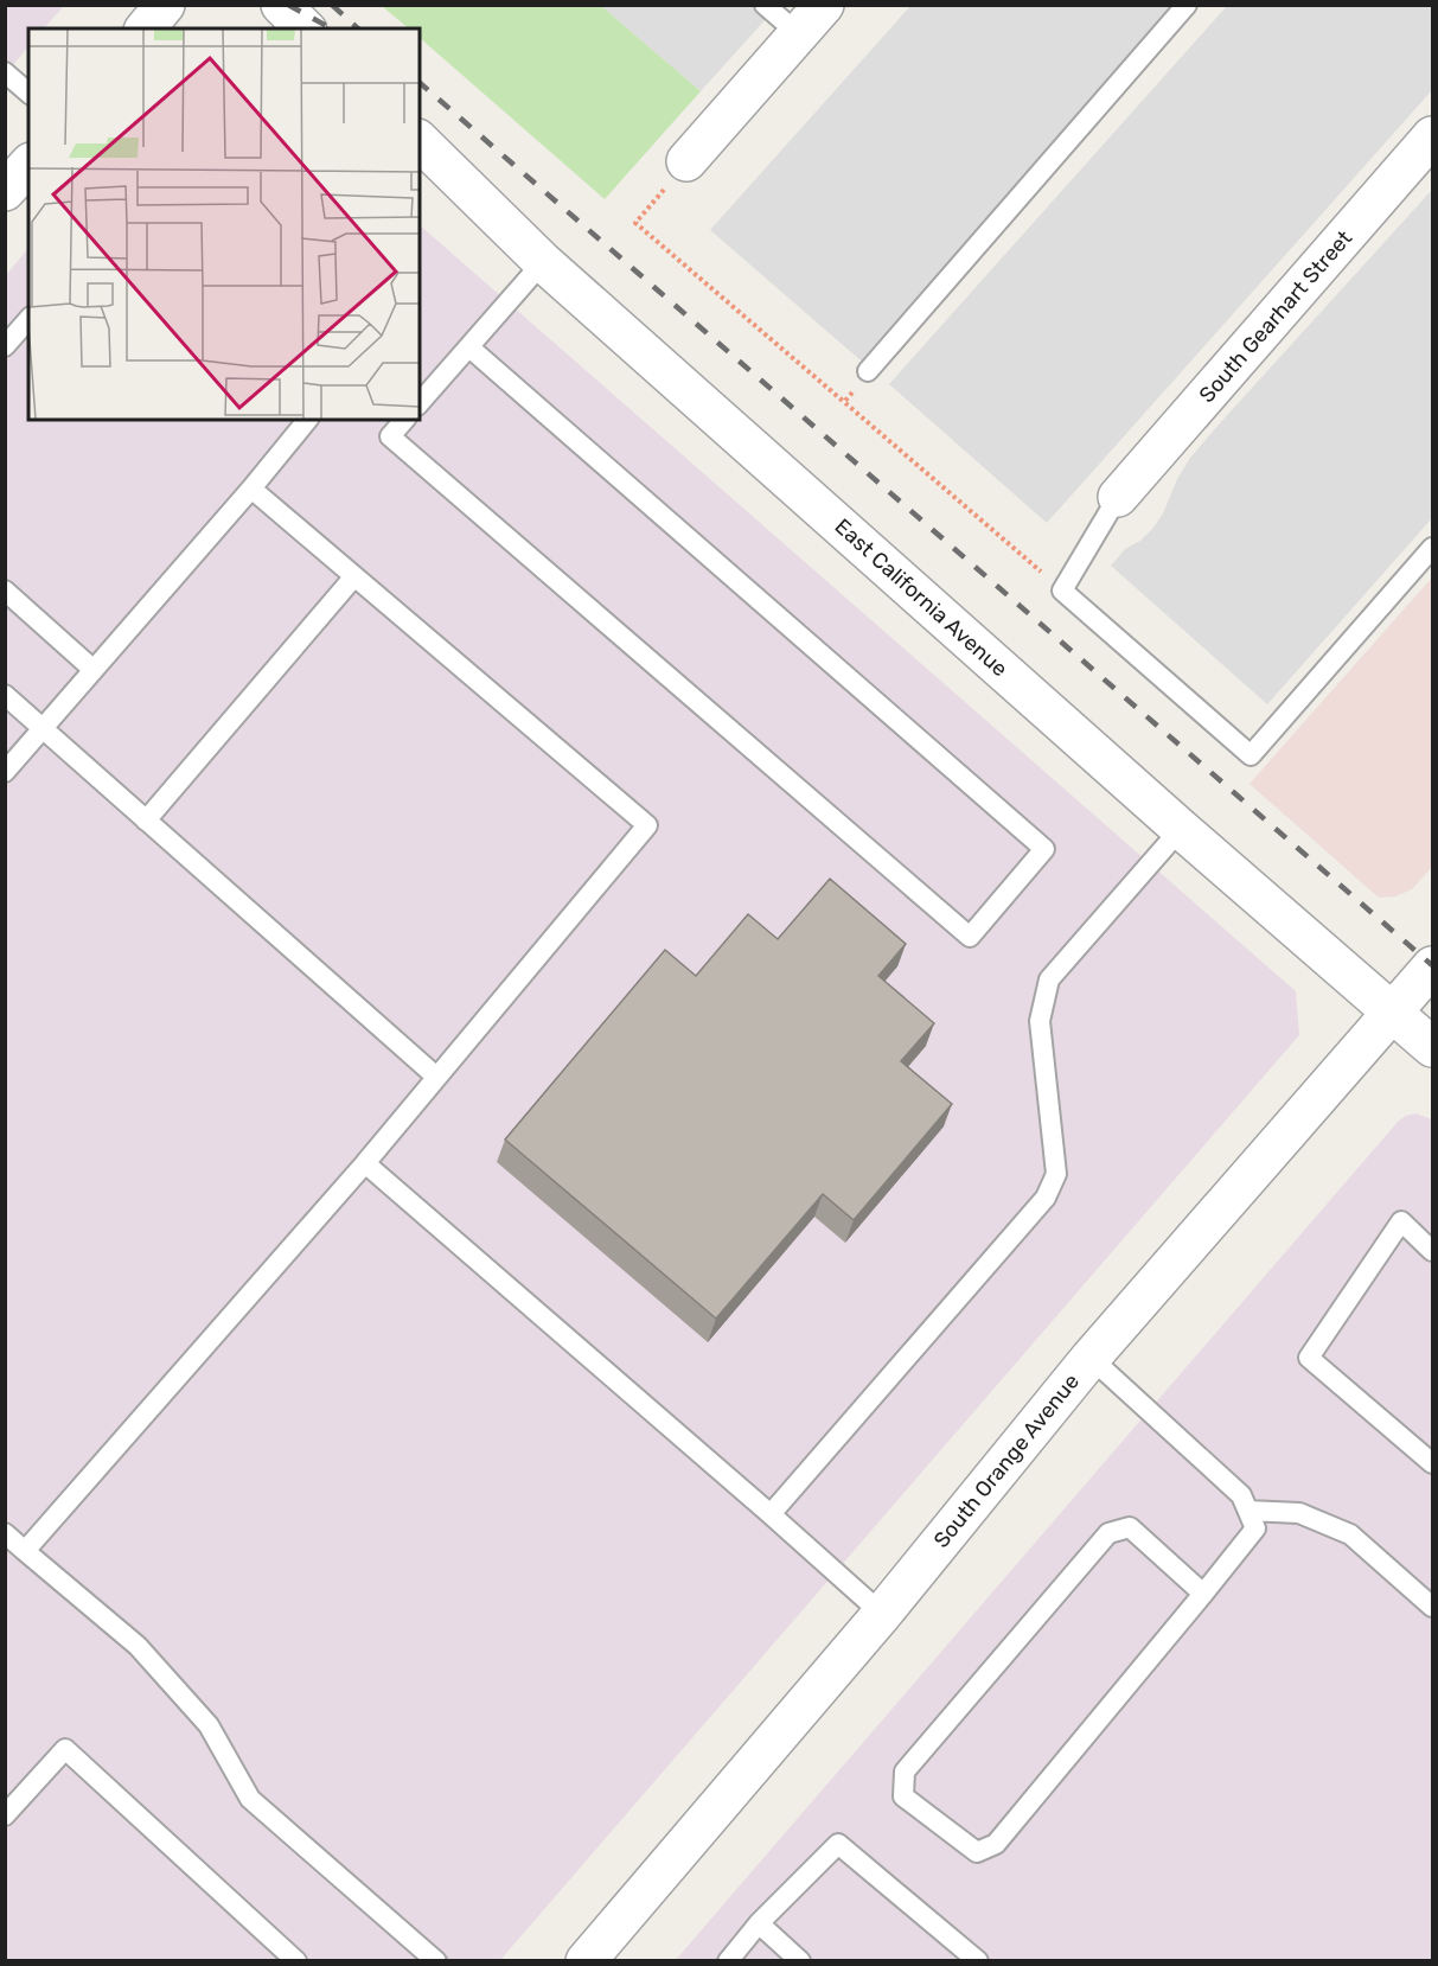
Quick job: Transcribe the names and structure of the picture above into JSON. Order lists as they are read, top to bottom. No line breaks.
{"streets":{"street":["South Gearhart Street","East California Avenue","South Orange Avenue"]},"crossings":[["East California Avenue","South Orange Avenue"]]}
